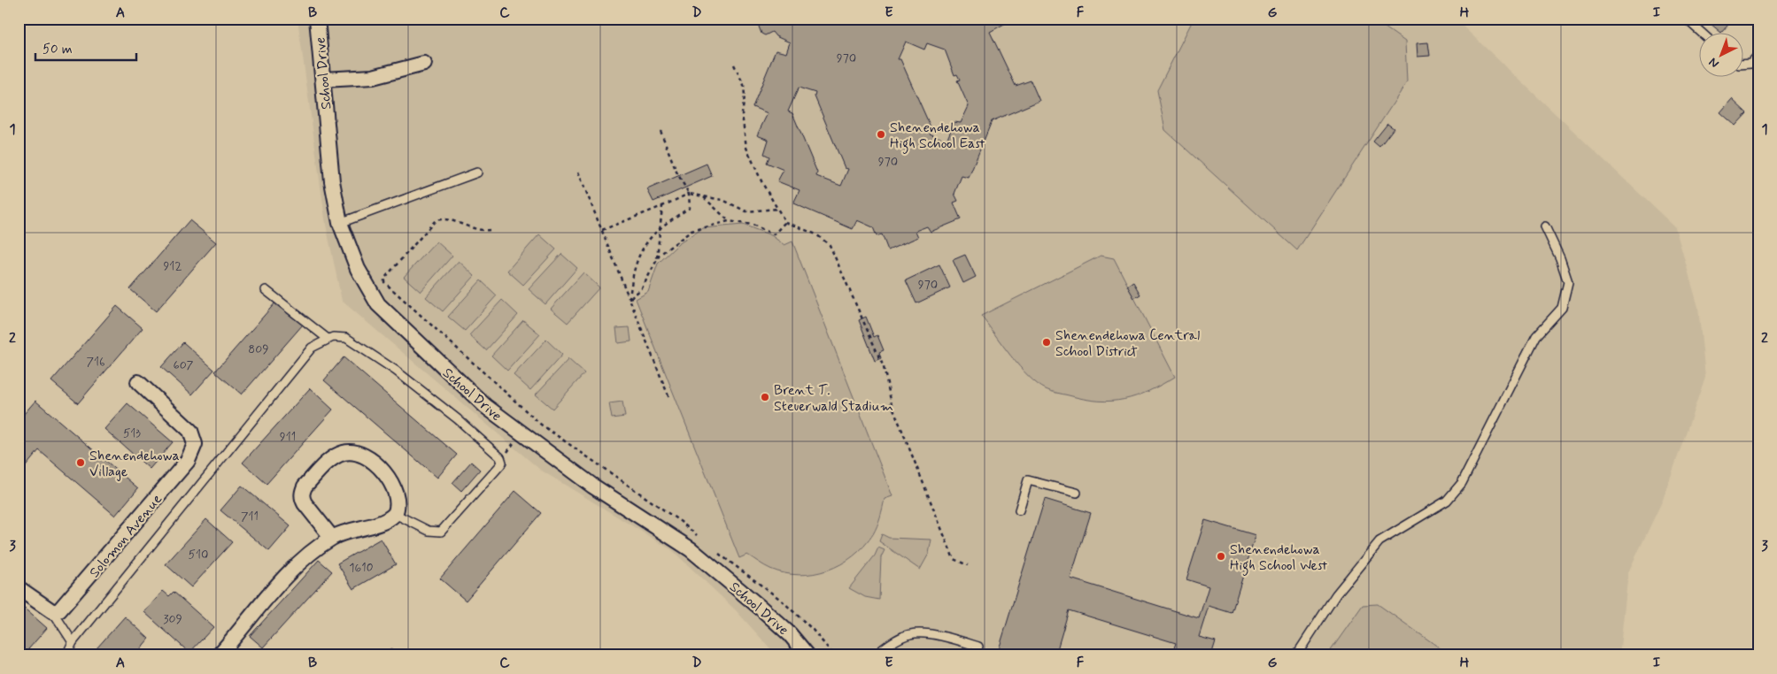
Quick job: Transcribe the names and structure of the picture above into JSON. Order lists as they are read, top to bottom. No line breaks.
{"streets":{"street":["School Drive","Solomon Avenue"]},"places":["Shenendehowa High School East","Shenendehowa Central School District","Brent T. Steuerwald Stadium","Shenendehowa Village","Shenendehowa High School West"],"house_numbers":["970","970","912","970","809","716","607","513","911","711","510","1610","309"],"scale_bar":"50 m","north":"bottom left","grid":{"columns":["A","B","C","D","E","F","G","H","I"],"rows":["1","2","3"]}}
